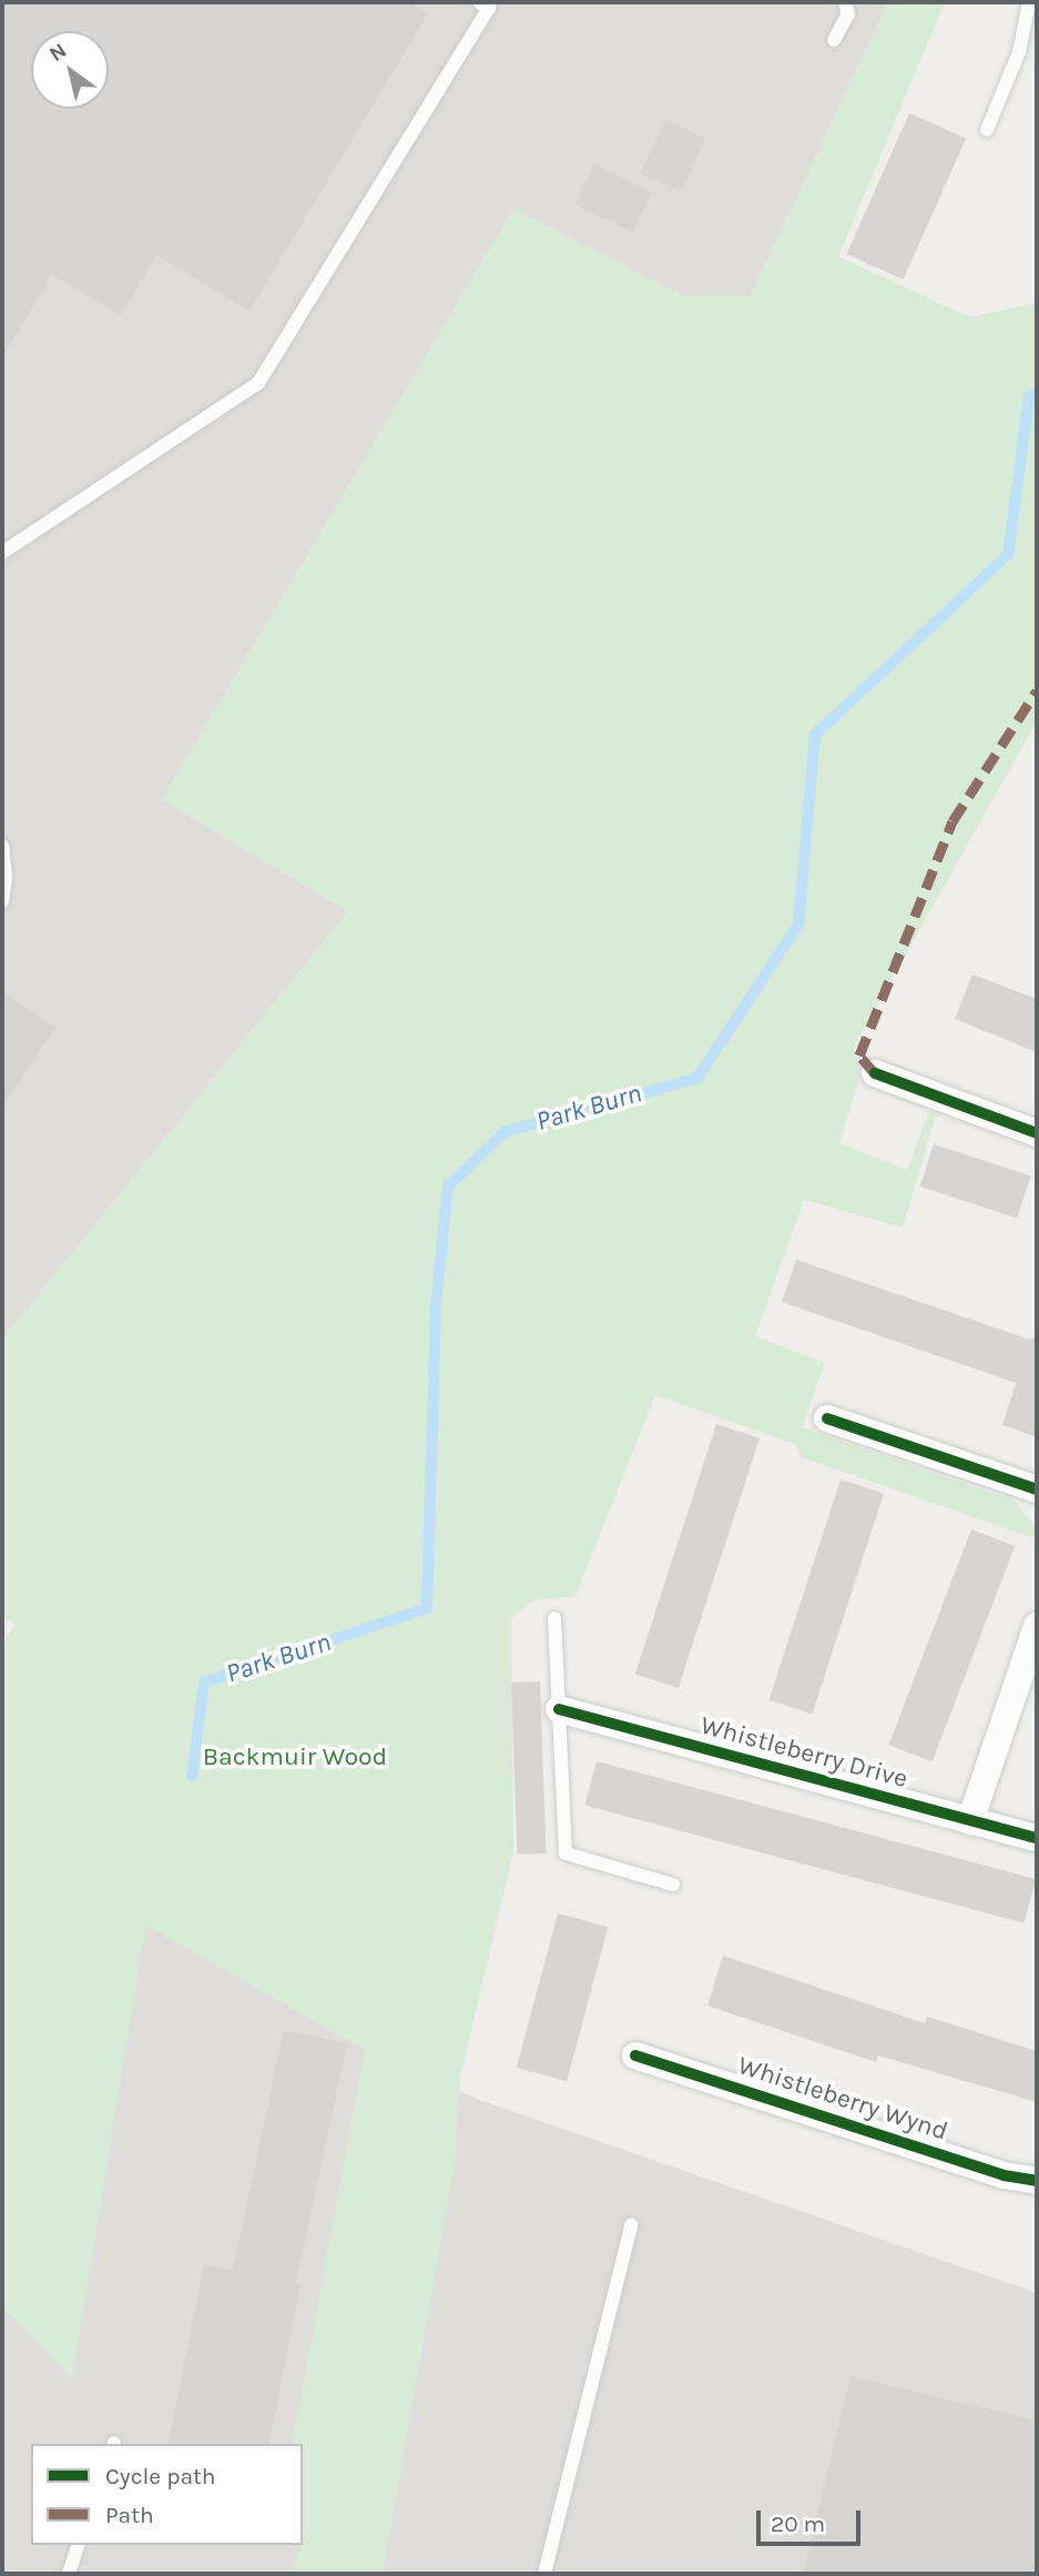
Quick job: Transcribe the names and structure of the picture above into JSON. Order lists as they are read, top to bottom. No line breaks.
{"streets":{"street":["Whistleberry Drive","Whistleberry Wynd"]},"water":["Park Burn"],"parks":["Backmuir Wood"],"legend":["Cycle path","Path"],"scale_bar":"20 m","north":"top left"}
